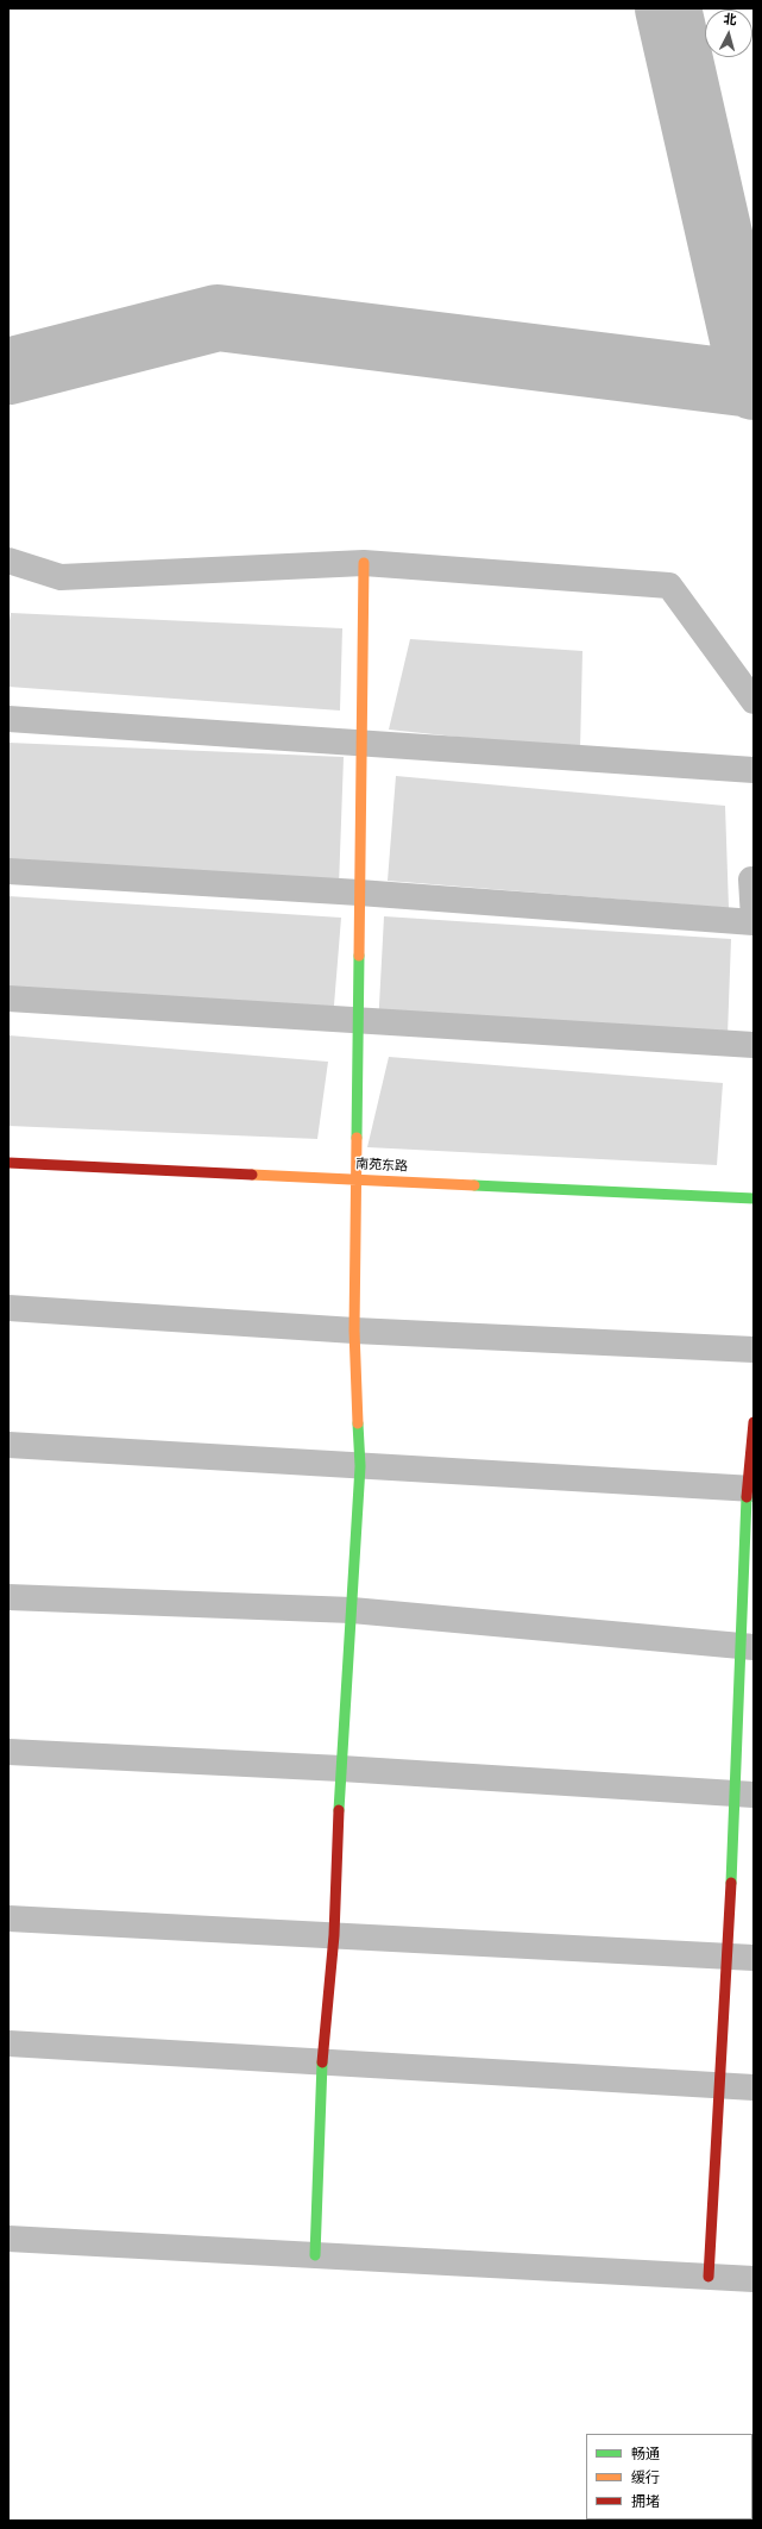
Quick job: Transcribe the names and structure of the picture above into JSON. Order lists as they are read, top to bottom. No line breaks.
{"streets":{"street":["南苑东路"]},"legend":["畅通","缓行","拥堵"],"north":"top"}
